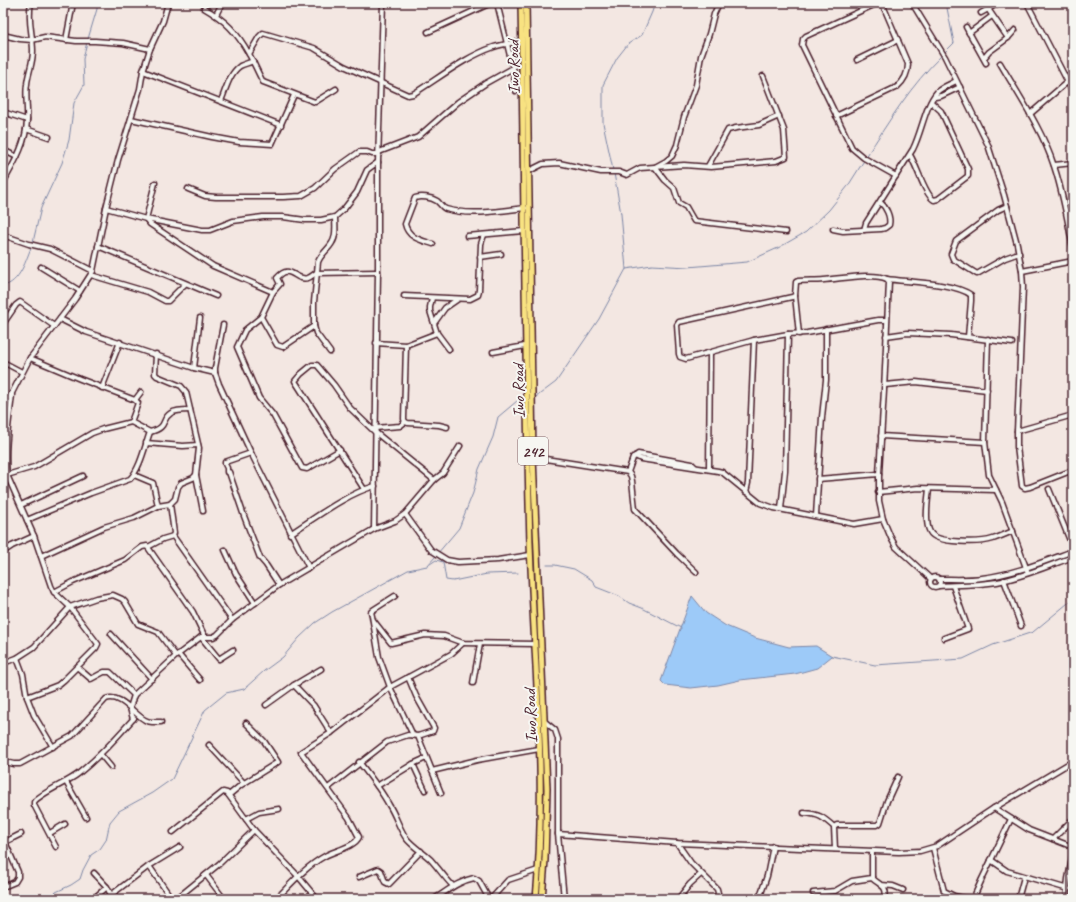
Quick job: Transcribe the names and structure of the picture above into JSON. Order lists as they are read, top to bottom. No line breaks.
{"streets":{"main road":["Iwo Road","242"]}}
